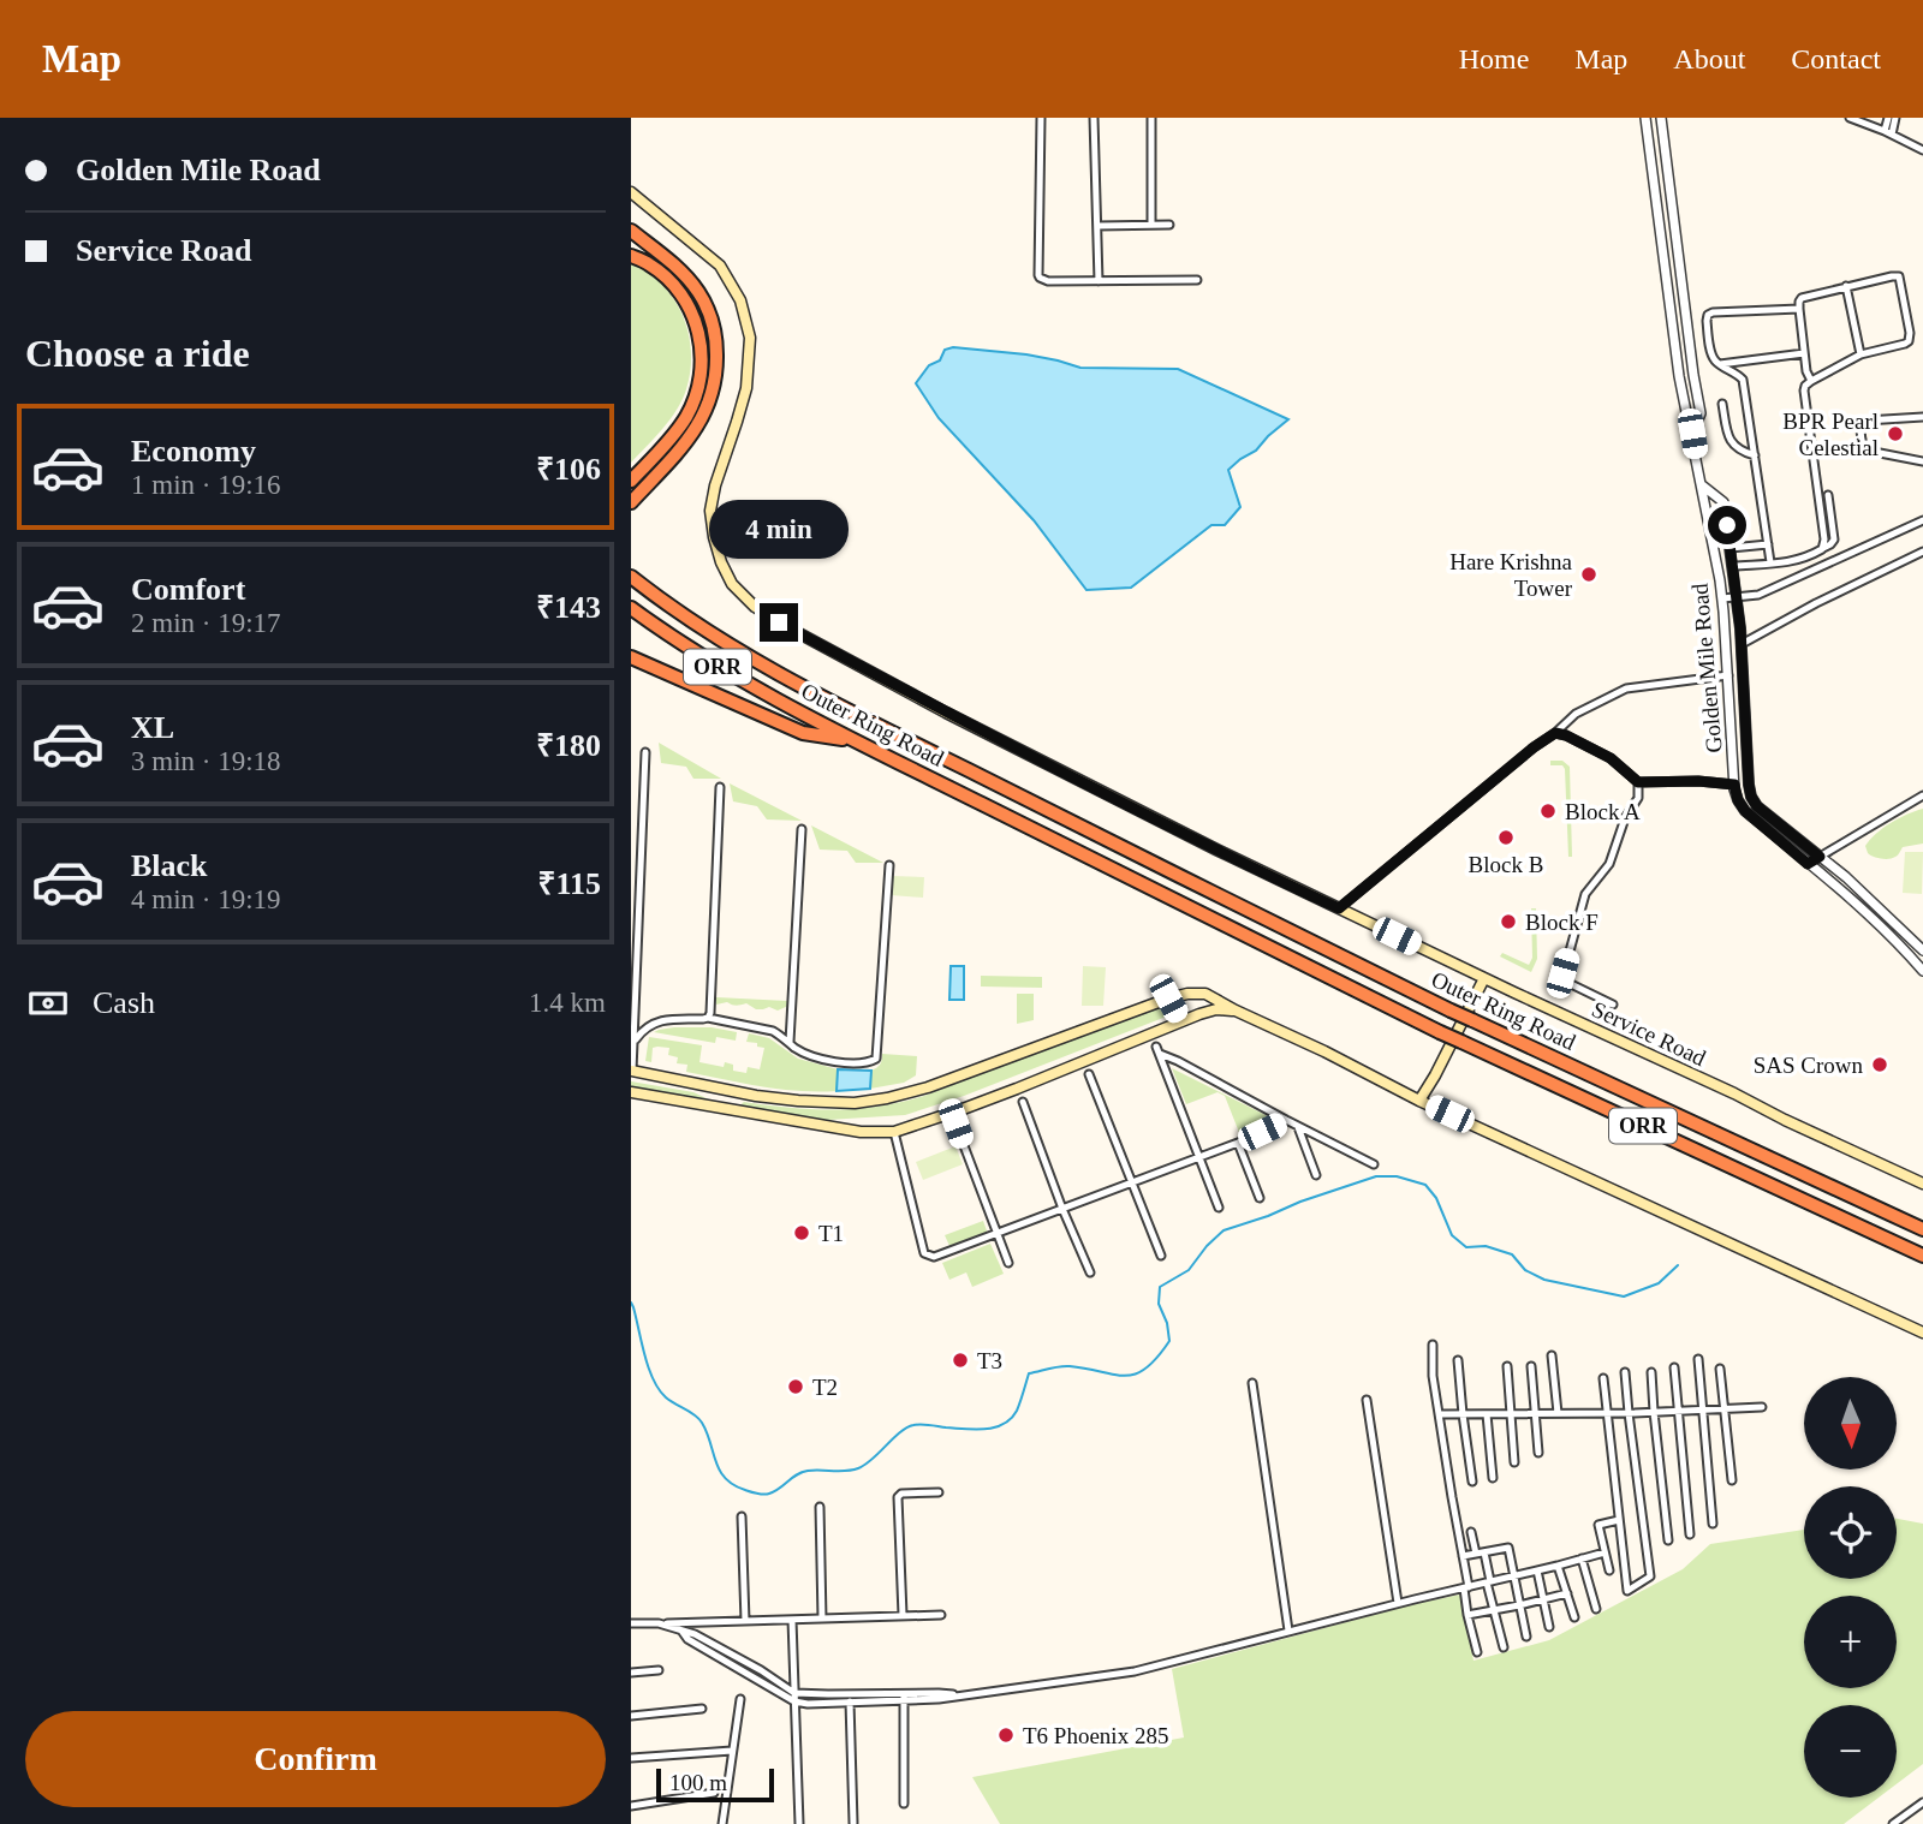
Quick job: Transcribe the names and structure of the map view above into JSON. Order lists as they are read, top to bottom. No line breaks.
{"streets":{"highway":["ORR","Outer Ring Road"],"main road":["Service Road"],"street":["Golden Mile Road"]},"places":["BPR Pearl Celestial","Hare Krishna Tower","Block A","Block B","Block F","SAS Crown","T1","T3","T2","T6 Phoenix 285"],"scale_bar":"100 m","north":"bottom","page":{"header":"Map","nav":["Home","Map","About","Contact"],"banner":["Golden Mile Road","Service Road"],"heading":"Choose a ride","list":[{"name":"Economy","note":"1 min · 19:16","value":"₹106"},{"name":"Comfort","note":"2 min · 19:17","value":"₹143"},{"name":"XL","note":"3 min · 19:18","value":"₹180"},{"name":"Black","note":"4 min · 19:19","value":"₹115"}],"bubble":"4 min","pay":["Cash","1.4 km"],"map_buttons":["+","−"],"buttons":"Confirm","scale":"100 m"}}
